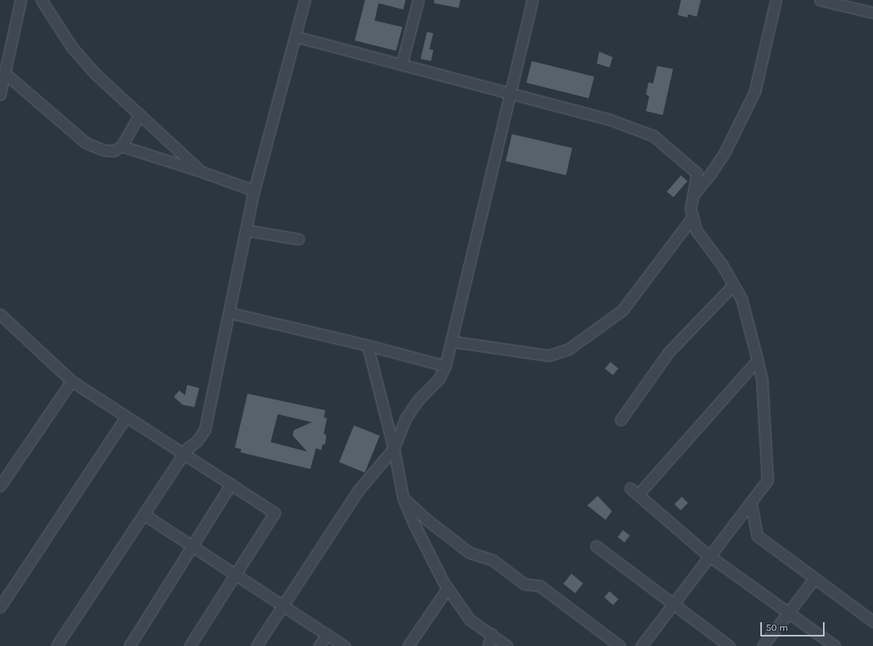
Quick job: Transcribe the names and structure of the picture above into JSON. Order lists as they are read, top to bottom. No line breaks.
{"scale_bar":"50 m"}
